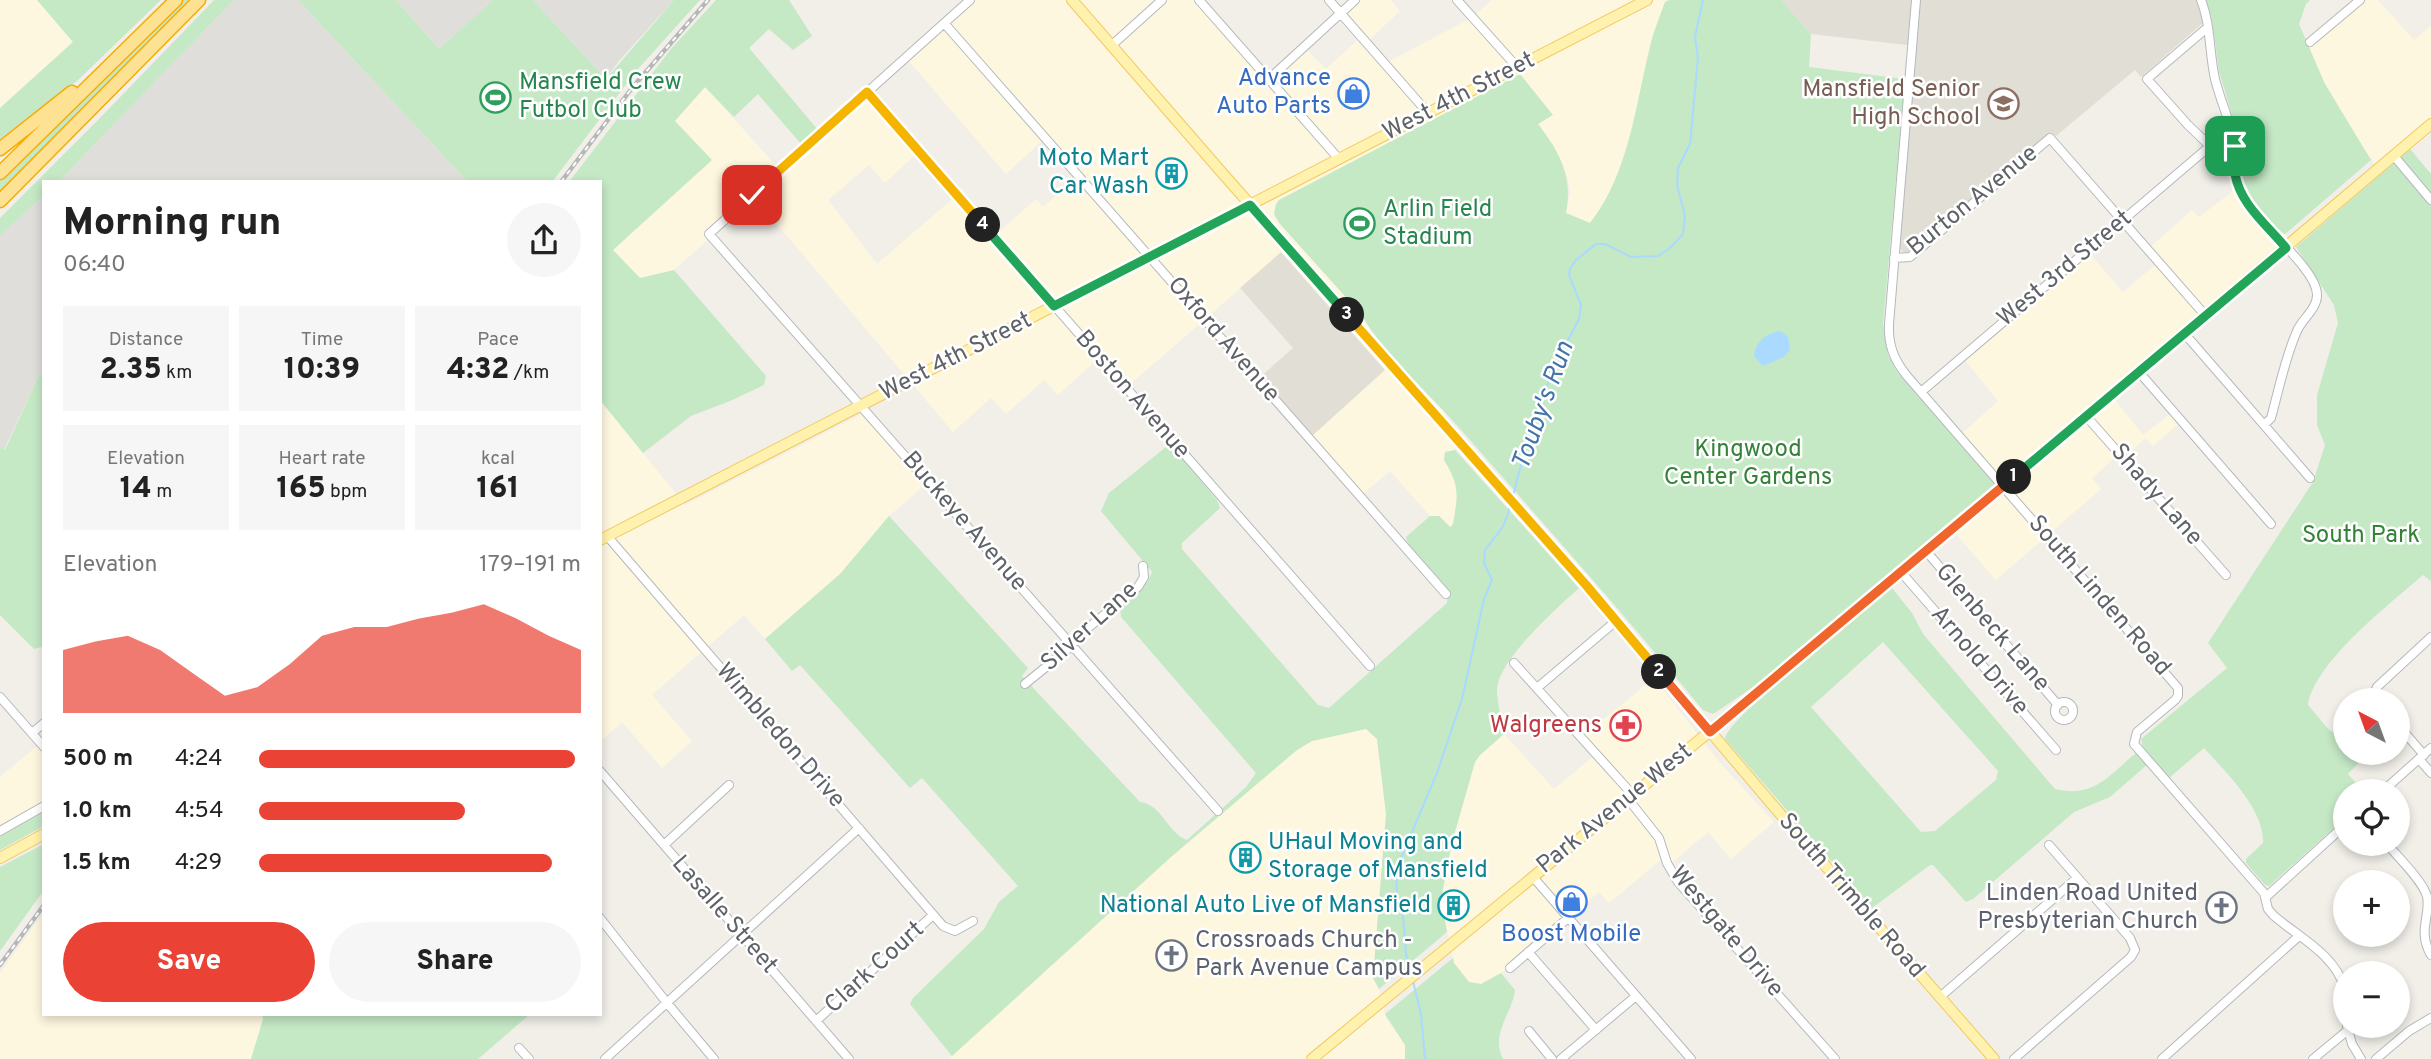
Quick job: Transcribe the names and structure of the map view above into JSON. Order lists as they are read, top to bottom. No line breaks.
{"streets":{"main road":["West 4th Street","Park Avenue West","South Trimble Road"],"street":["Burton Avenue","West 3rd Street","Oxford Avenue","Boston Avenue","Shady Lane","Buckeye Avenue","South Linden Road","Silver Lane","Glenbeck Lane","Arnold Drive","Wimbledon Drive","Lasalle Street","Westgate Drive","Clark Court"]},"crossings":[["West 4th Street","Oxford Avenue"],["West 4th Street","Boston Avenue"],["West 4th Street","Buckeye Avenue"],["West 4th Street","Wimbledon Drive"],["West 4th Street","South Trimble Road"],["Burton Avenue","West 3rd Street"],["Boston Avenue","Buckeye Avenue"],["Shady Lane","Park Avenue West"],["Buckeye Avenue","Silver Lane"],["South Linden Road","Park Avenue West"],["Glenbeck Lane","Park Avenue West"],["Arnold Drive","Park Avenue West"],["Wimbledon Drive","Clark Court"],["Park Avenue West","South Trimble Road"],["Park Avenue West","Westgate Drive"],["Lasalle Street","Clark Court"]],"water":["Touby's Run"],"parks":["Kingwood Center Gardens","South Park"],"places":{"shop":["Advance Auto Parts","Boost Mobile"],"sports":["Mansfield Crew Futbol Club","Arlin Field Stadium"],"school or university":["Mansfield Senior High School"],"building":["Moto Mart Car Wash","UHaul Moving and Storage of Mansfield","National Auto Live of Mansfield"],"pharmacy":["Walgreens"],"church":["Linden Road United Presbyterian Church","Crossroads Church - Park Avenue Campus"]},"north":"top left","page":{"heading":["Morning run","06:40"],"pins":["4","3","1","2"],"stats":[["Distance","2.35 km"],["Time","10:39"],["Pace","4:32 /km"],["Elevation","14 m"],["Heart rate","165 bpm"],["kcal","161"]],"chart":["Elevation","179–191 m"],"map_buttons":["+","−"],"list":[{"name":"500 m","note":"4:24"},{"name":"1.0 km","note":"4:54"},{"name":"1.5 km","note":"4:29"}],"buttons":["Save","Share"]}}
